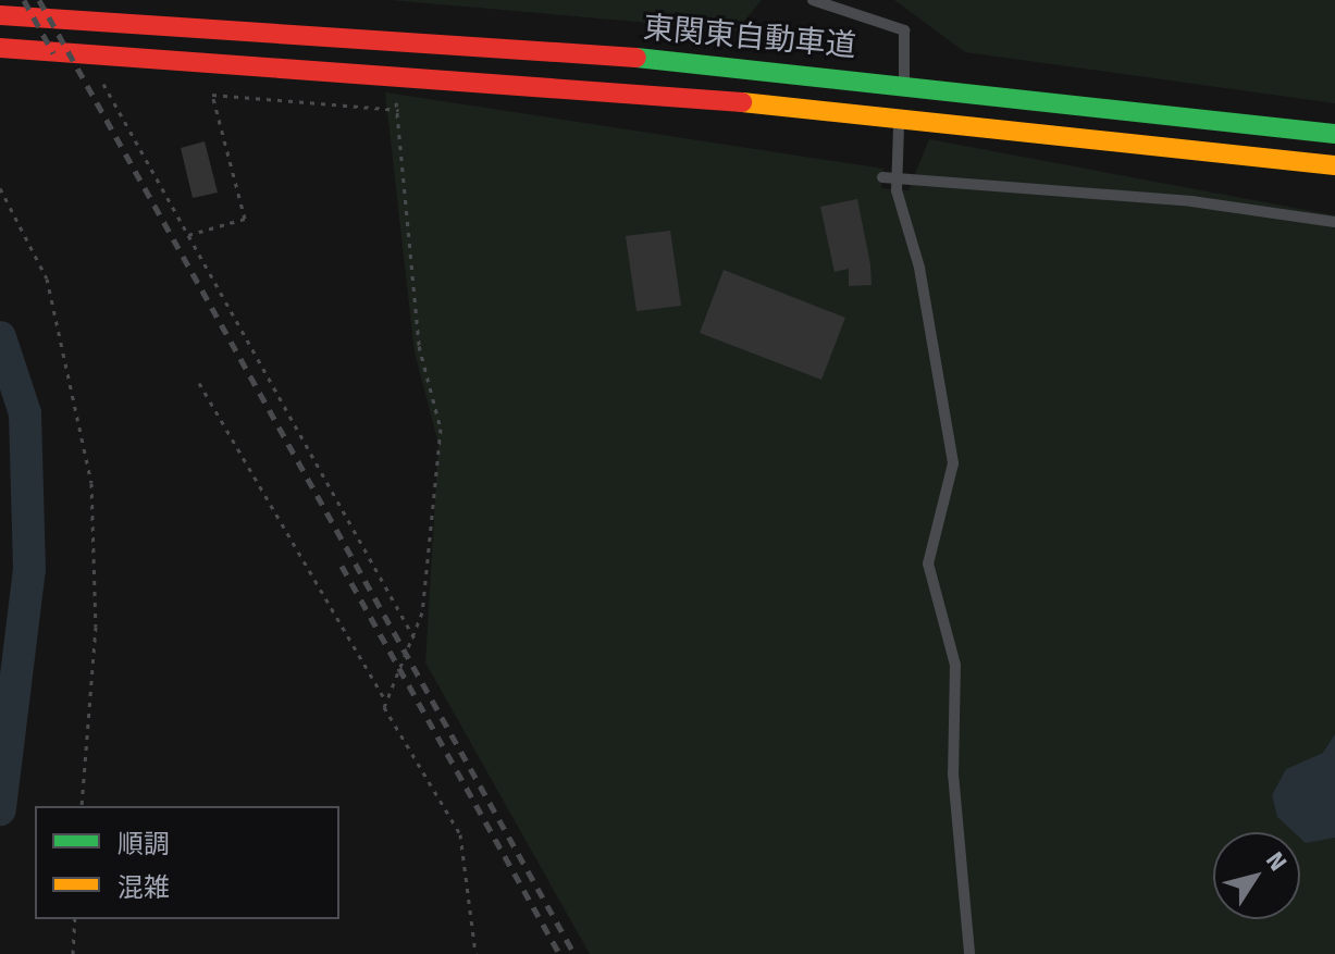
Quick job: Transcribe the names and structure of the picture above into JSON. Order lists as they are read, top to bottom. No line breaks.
{"streets":{"highway":["東関東自動車道"]},"legend":["順調","混雑"],"north":"top right"}
